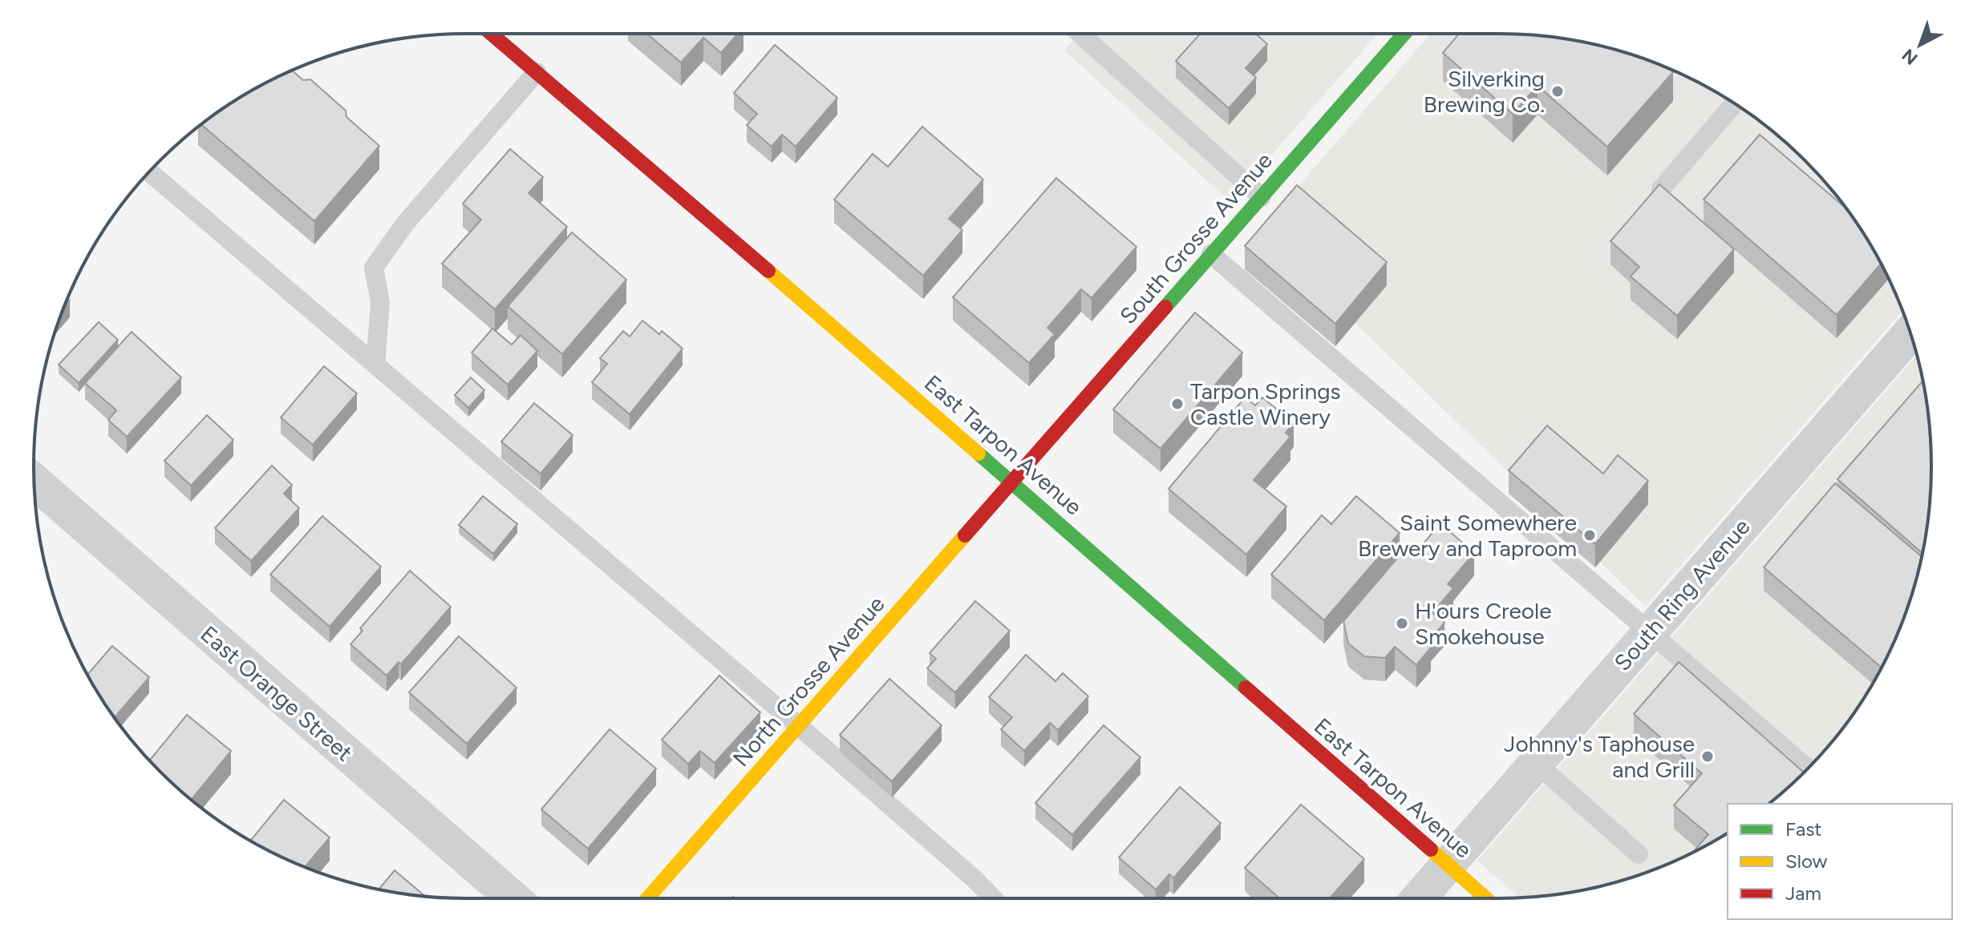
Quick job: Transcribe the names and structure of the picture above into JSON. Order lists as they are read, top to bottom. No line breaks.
{"streets":{"main road":["South Grosse Avenue","East Tarpon Avenue","North Grosse Avenue"],"street":["South Ring Avenue","East Orange Street"]},"crossings":[["South Grosse Avenue","East Tarpon Avenue"],["South Grosse Avenue","North Grosse Avenue"],["East Tarpon Avenue","South Ring Avenue"],["East Tarpon Avenue","North Grosse Avenue"]],"places":["Silverking Brewing Co.","Tarpon Springs Castle Winery","Saint Somewhere Brewery and Taproom","H'ours Creole Smokehouse","Johnny's Taphouse and Grill"],"legend":["Fast","Slow","Jam"],"north":"bottom left"}
